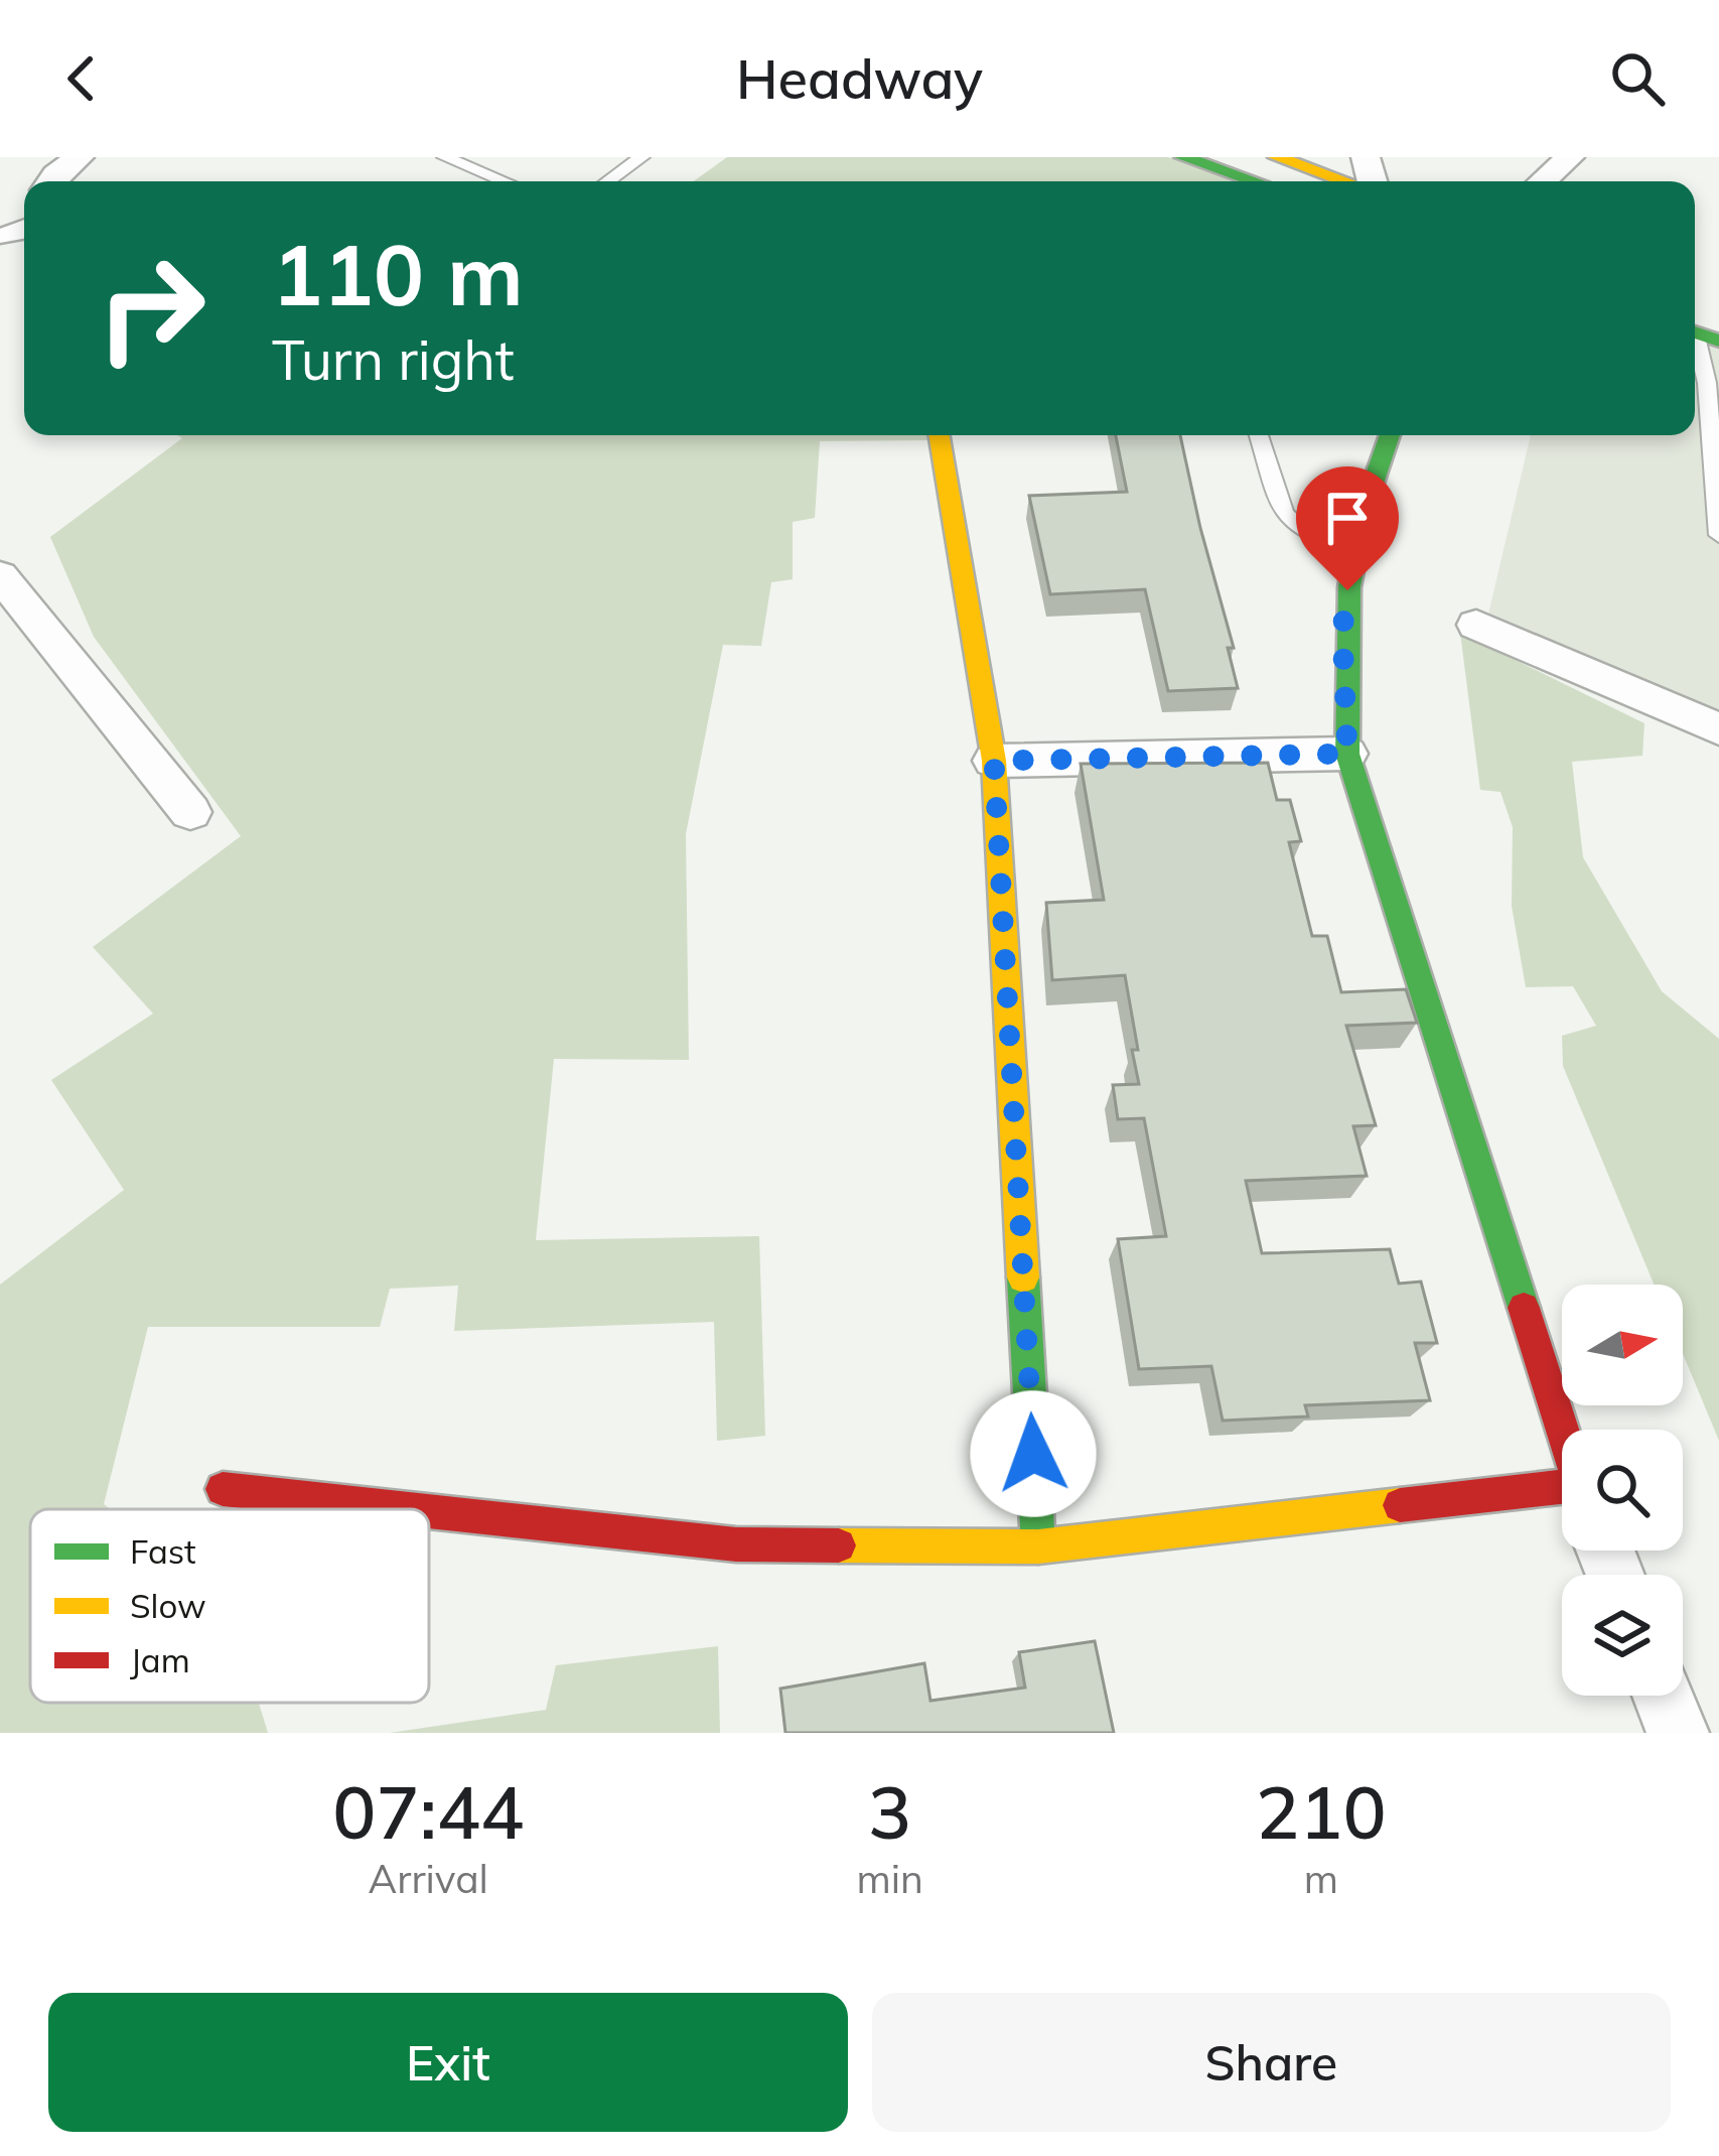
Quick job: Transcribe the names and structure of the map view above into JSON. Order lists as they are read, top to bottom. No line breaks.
{"legend":["Fast","Slow","Jam"],"north":"right","page":{"header":"Headway","turn":["110 m","Turn right"],"eta":["07:44","Arrival","3","min","210","m"],"buttons":["Exit","Share"]}}
